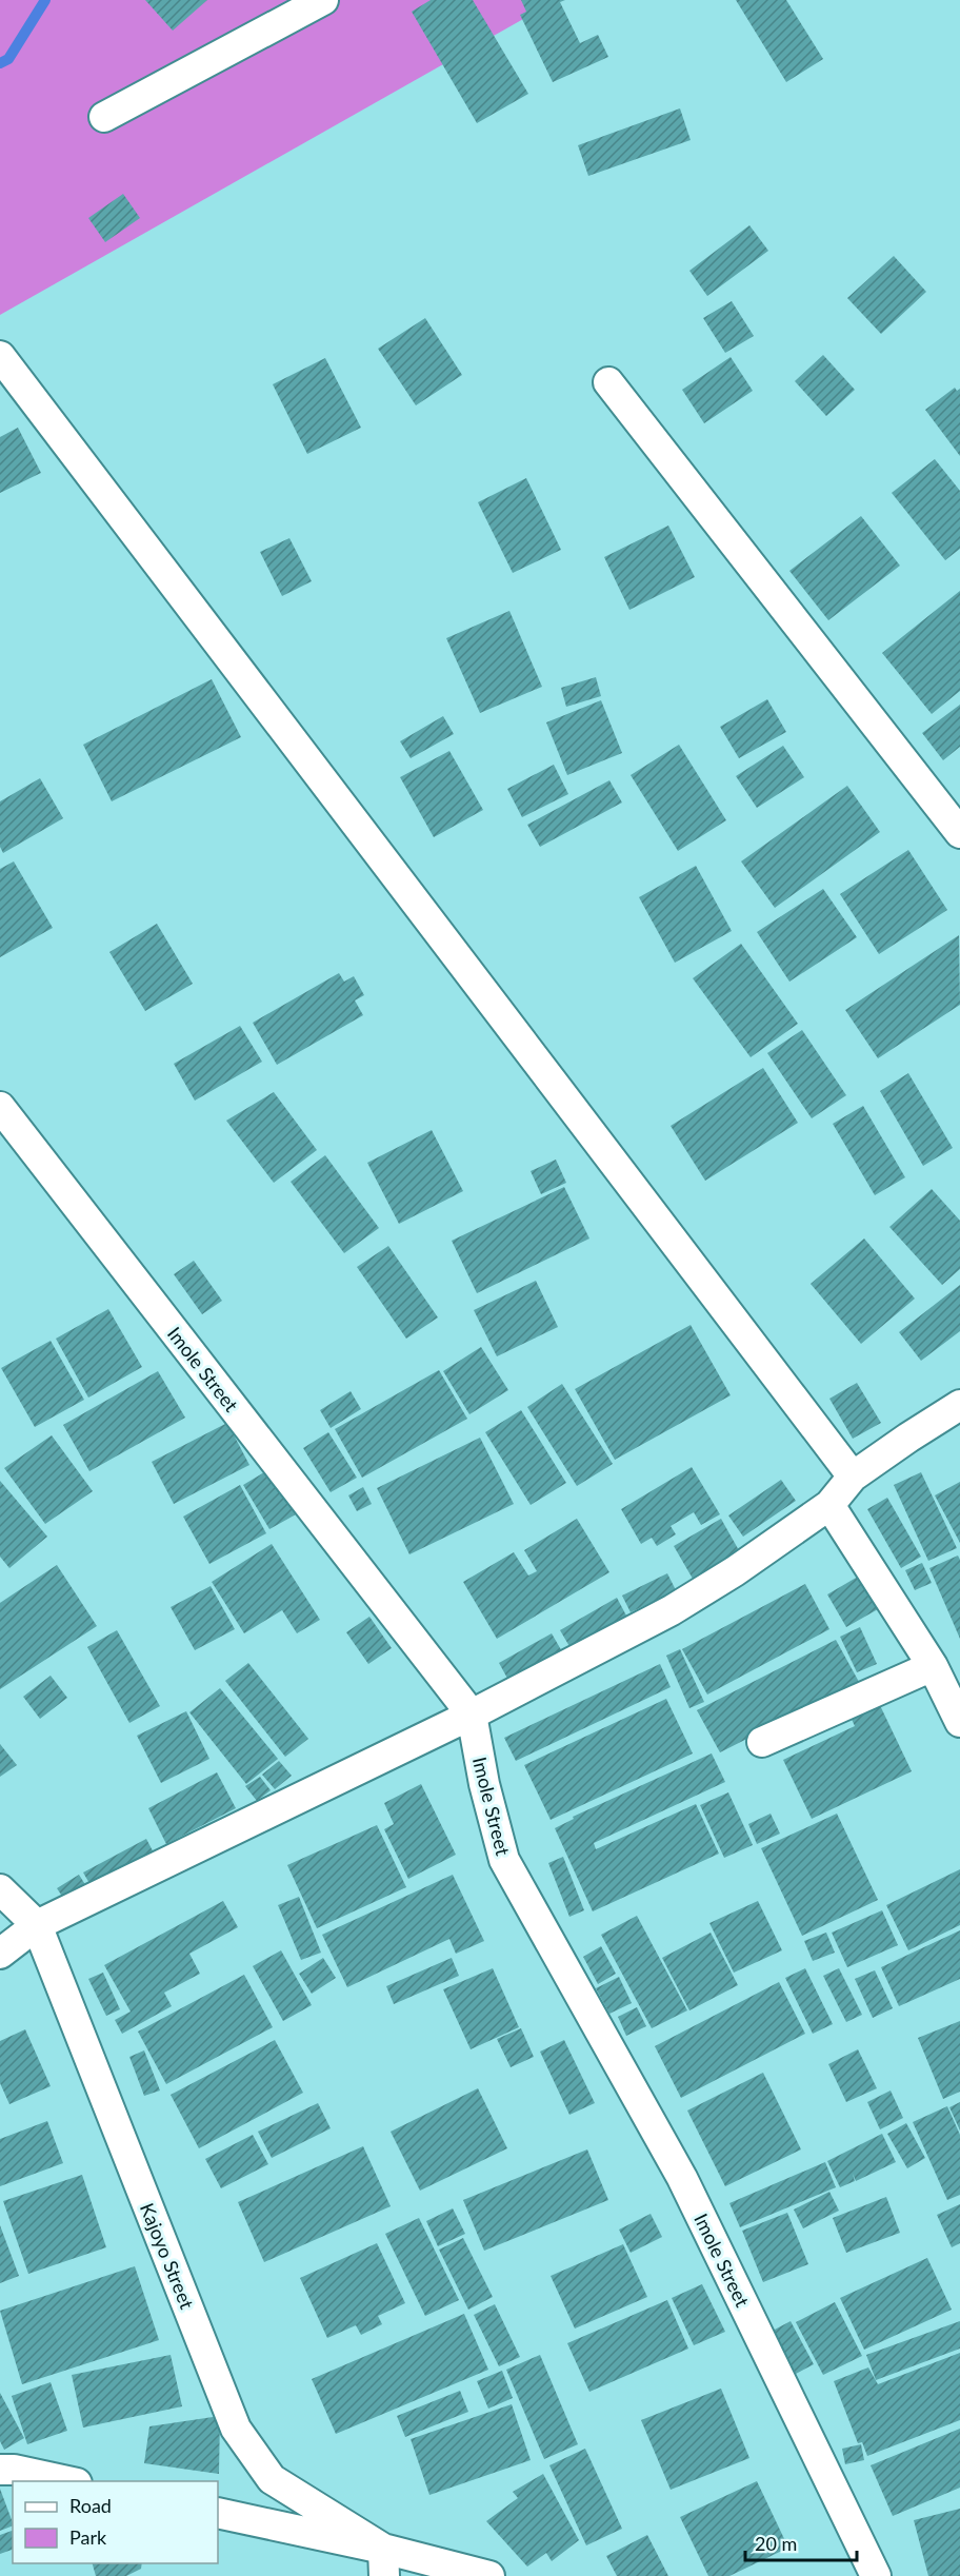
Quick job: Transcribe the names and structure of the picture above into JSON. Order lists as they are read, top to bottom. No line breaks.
{"streets":{"street":["Imole Street","Kajoyo Street"]},"legend":["Road","Park"],"scale_bar":"20 m"}
